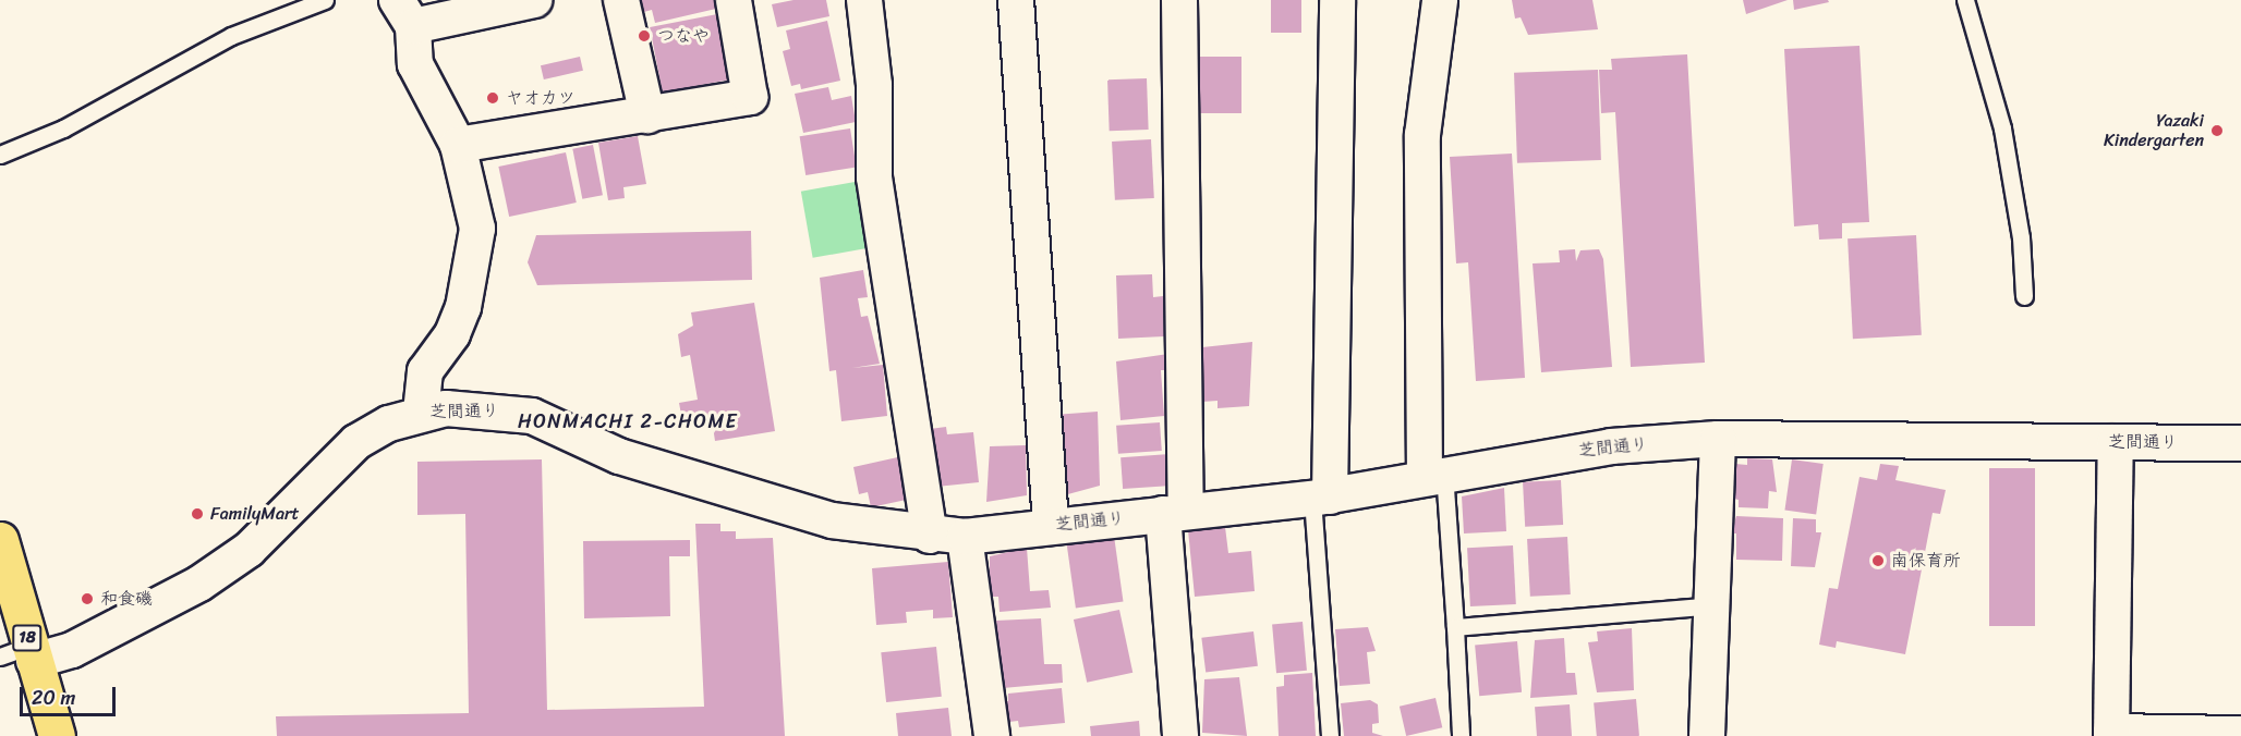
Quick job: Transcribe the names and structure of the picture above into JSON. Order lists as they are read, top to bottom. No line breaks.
{"streets":{"main road":["18"],"street":["芝間通り"]},"crossings":[["芝間通り","18"]],"districts":["HONMACHI 2-CHOME"],"places":["つなや","ヤオカツ","Yazaki Kindergarten","FamilyMart","南保育所","和食磯"],"scale_bar":"20 m"}
